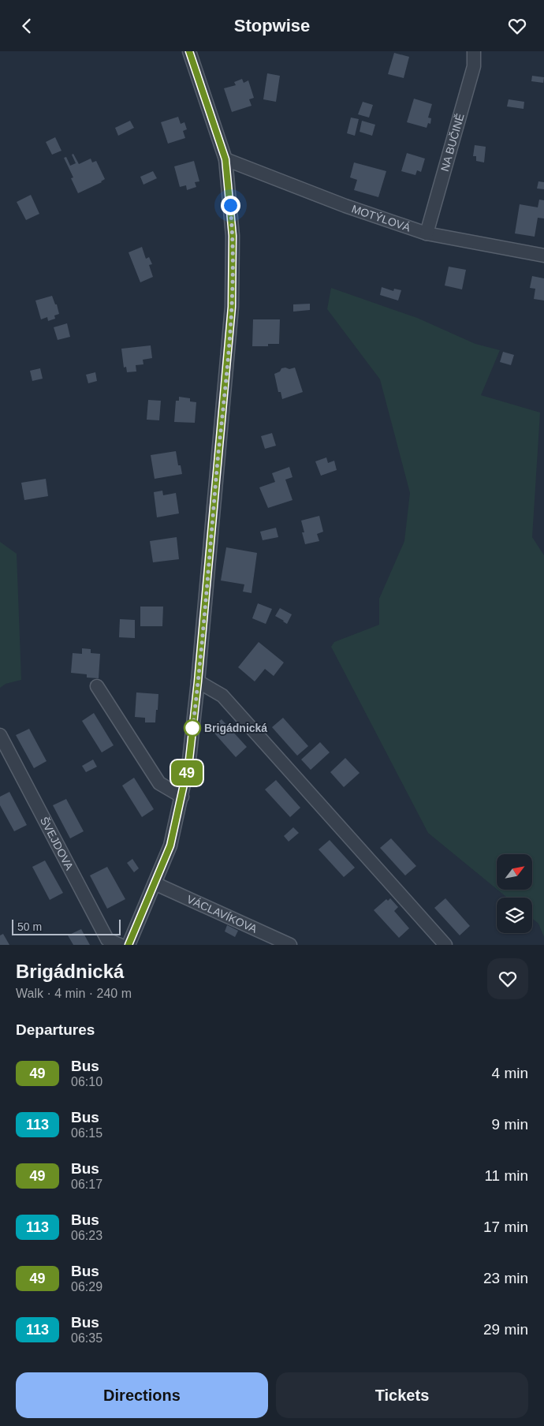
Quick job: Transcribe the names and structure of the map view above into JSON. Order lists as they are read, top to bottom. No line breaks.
{"streets":{"street":["NA BUČINĚ","MOTÝLOVÁ","ŠVEJDOVA","VÁCLAVÍKOVA"]},"crossings":[["NA BUČINĚ","MOTÝLOVÁ"]],"places":["Brigádnická"],"lines":["bus line 49"],"scale_bar":"50 m","north":"top right","page":{"header":"Stopwise","on_map":"49","scale":"50 m","heading":[["Brigádnická","Walk · 4 min · 240 m"],"Departures"],"list":[{"mark":"49","name":"Bus","note":"06:10","value":"4 min"},{"mark":"113","name":"Bus","note":"06:15","value":"9 min"},{"mark":"49","name":"Bus","note":"06:17","value":"11 min"},{"mark":"113","name":"Bus","note":"06:23","value":"17 min"},{"mark":"49","name":"Bus","note":"06:29","value":"23 min"},{"mark":"113","name":"Bus","note":"06:35","value":"29 min"}],"buttons":["Directions","Tickets"]}}
